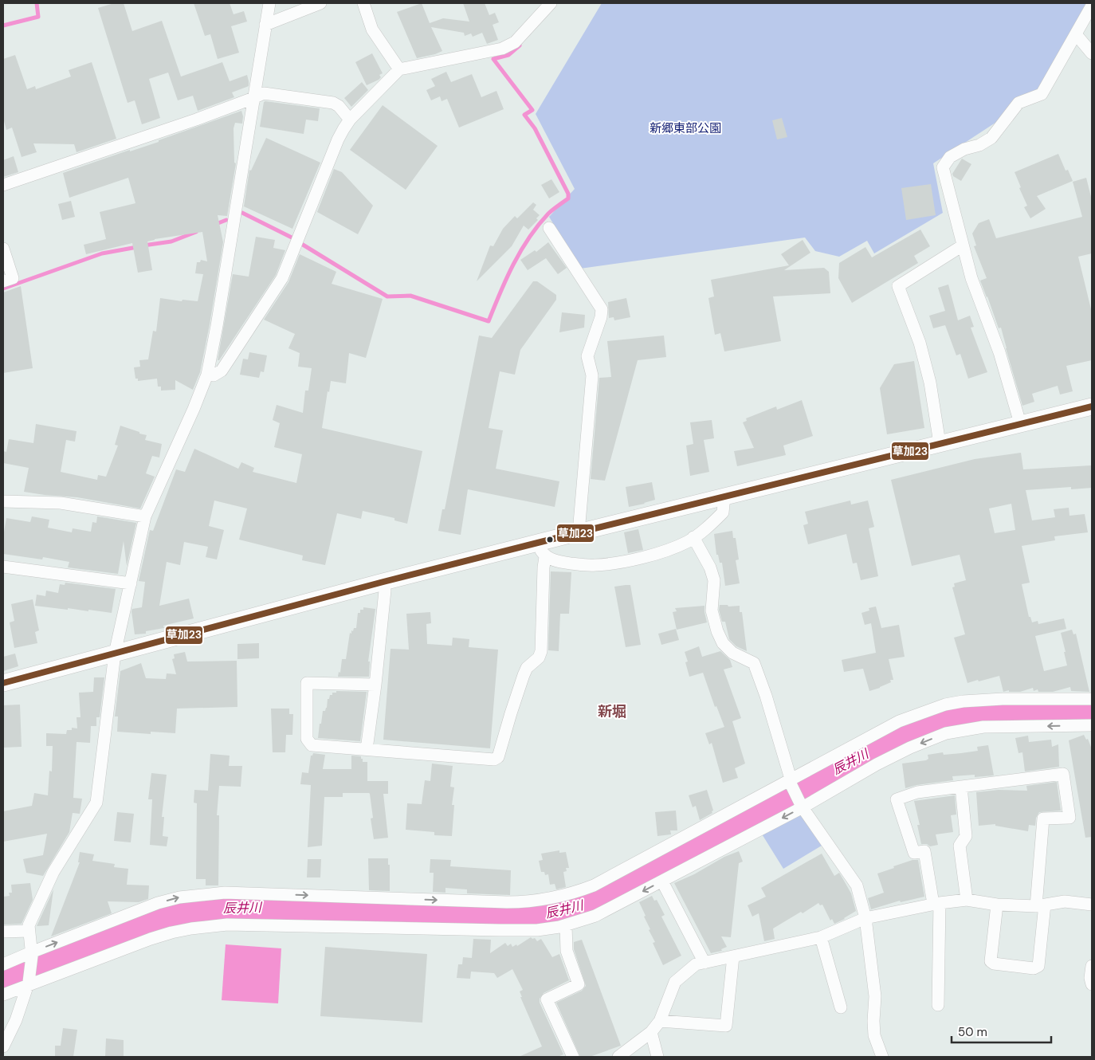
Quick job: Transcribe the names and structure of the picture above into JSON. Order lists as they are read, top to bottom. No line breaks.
{"districts":["新堀"],"water":["辰井川"],"parks":["新郷東部公園"],"lines":["transit line 草加23"],"scale_bar":"50 m"}
